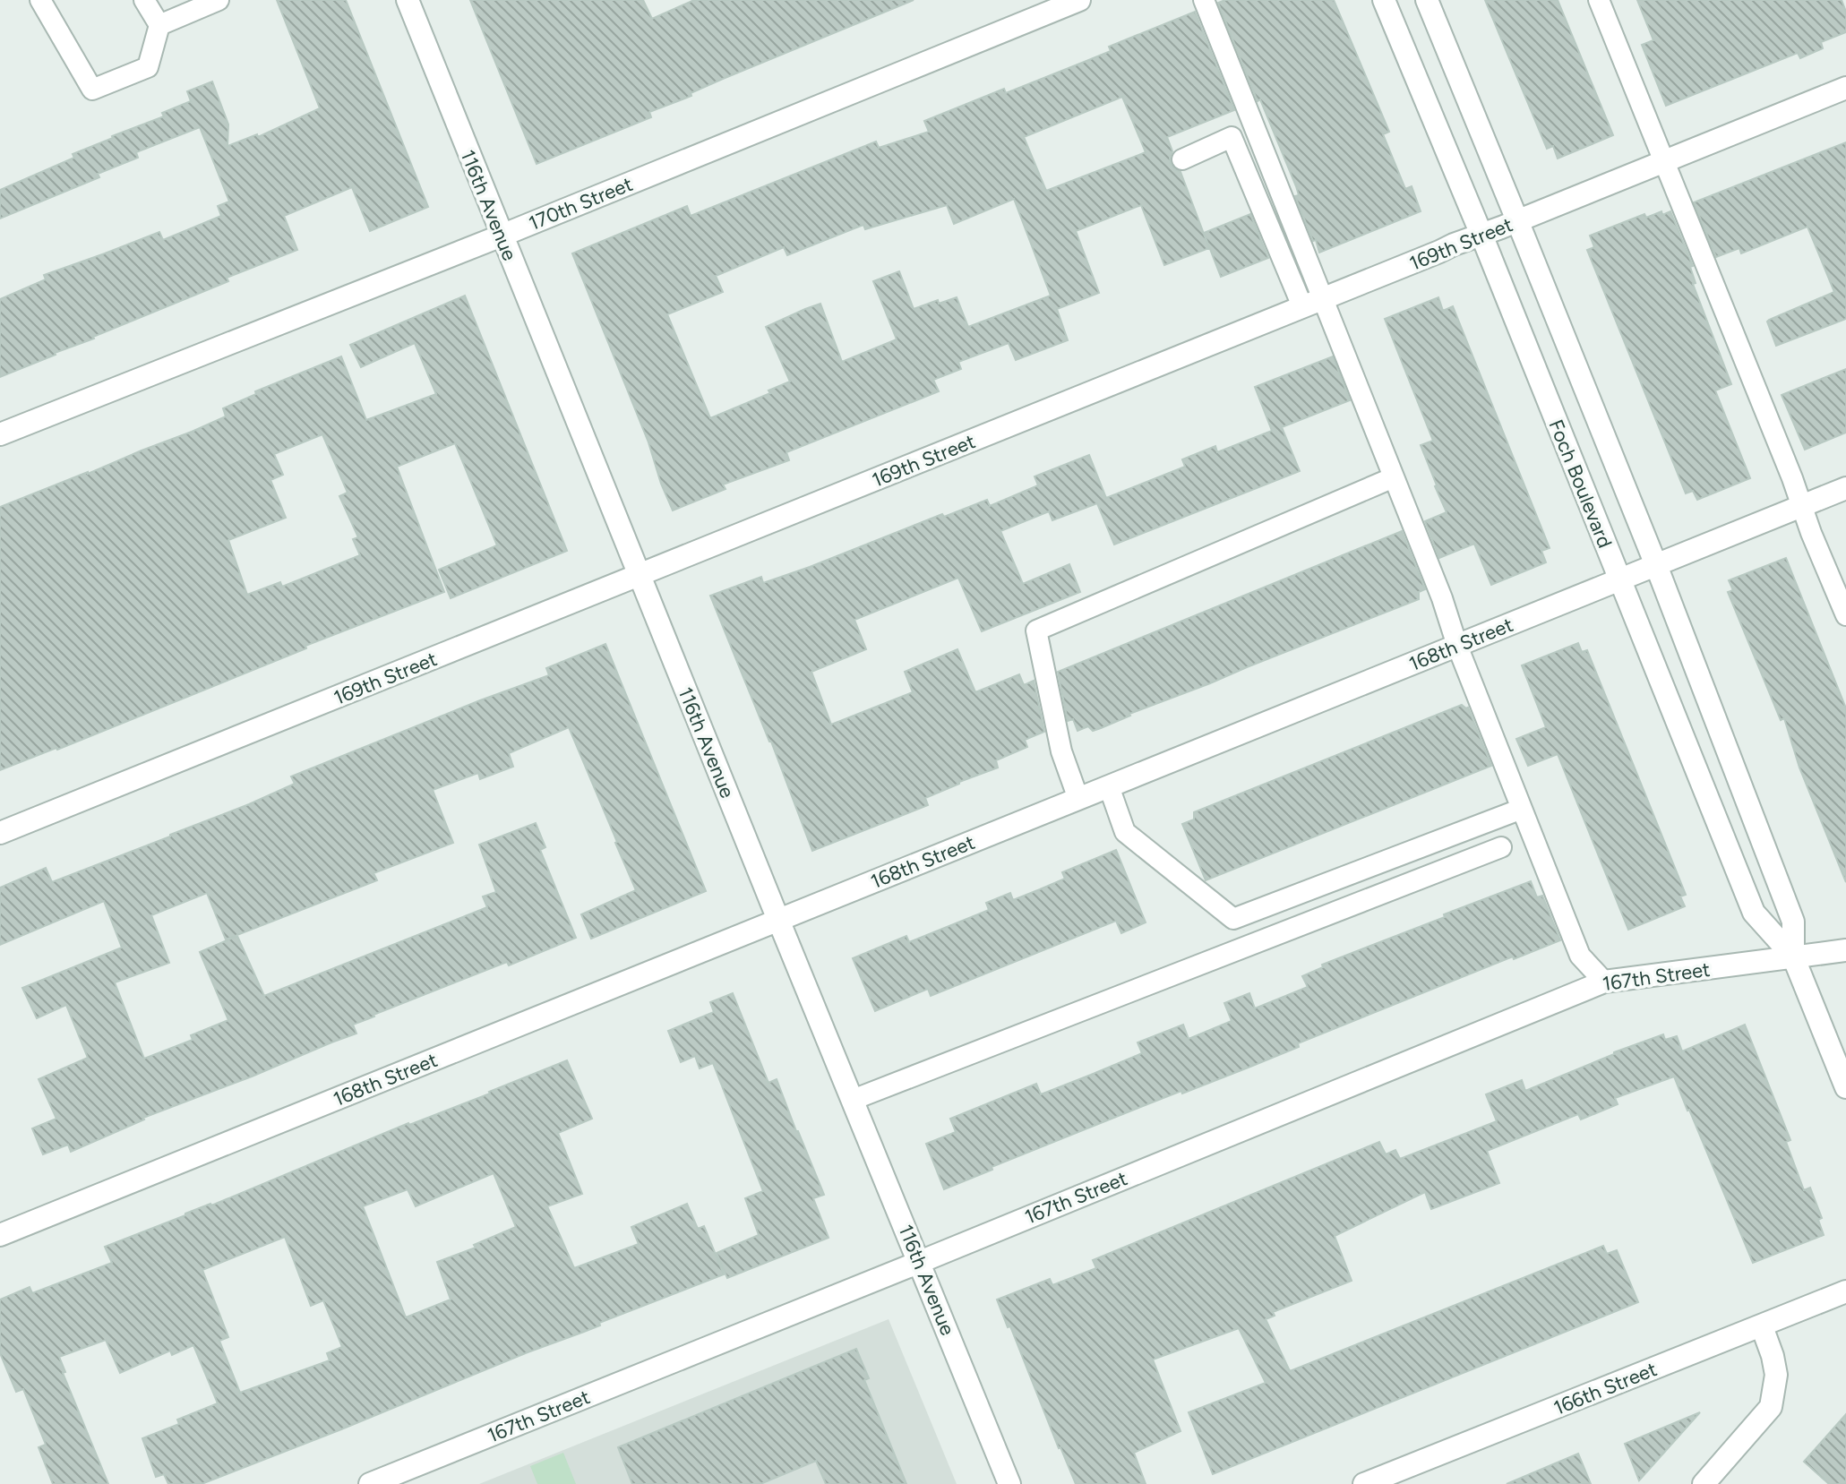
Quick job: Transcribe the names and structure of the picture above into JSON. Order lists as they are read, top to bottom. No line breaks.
{"streets":{"street":["170th Street","116th Avenue","169th Street","Foch Boulevard","168th Street","167th Street","166th Street"]},"crossings":[["170th Street","116th Avenue"],["116th Avenue","169th Street"],["116th Avenue","168th Street"],["116th Avenue","167th Street"],["169th Street","Foch Boulevard"],["Foch Boulevard","168th Street"],["Foch Boulevard","167th Street"]]}
